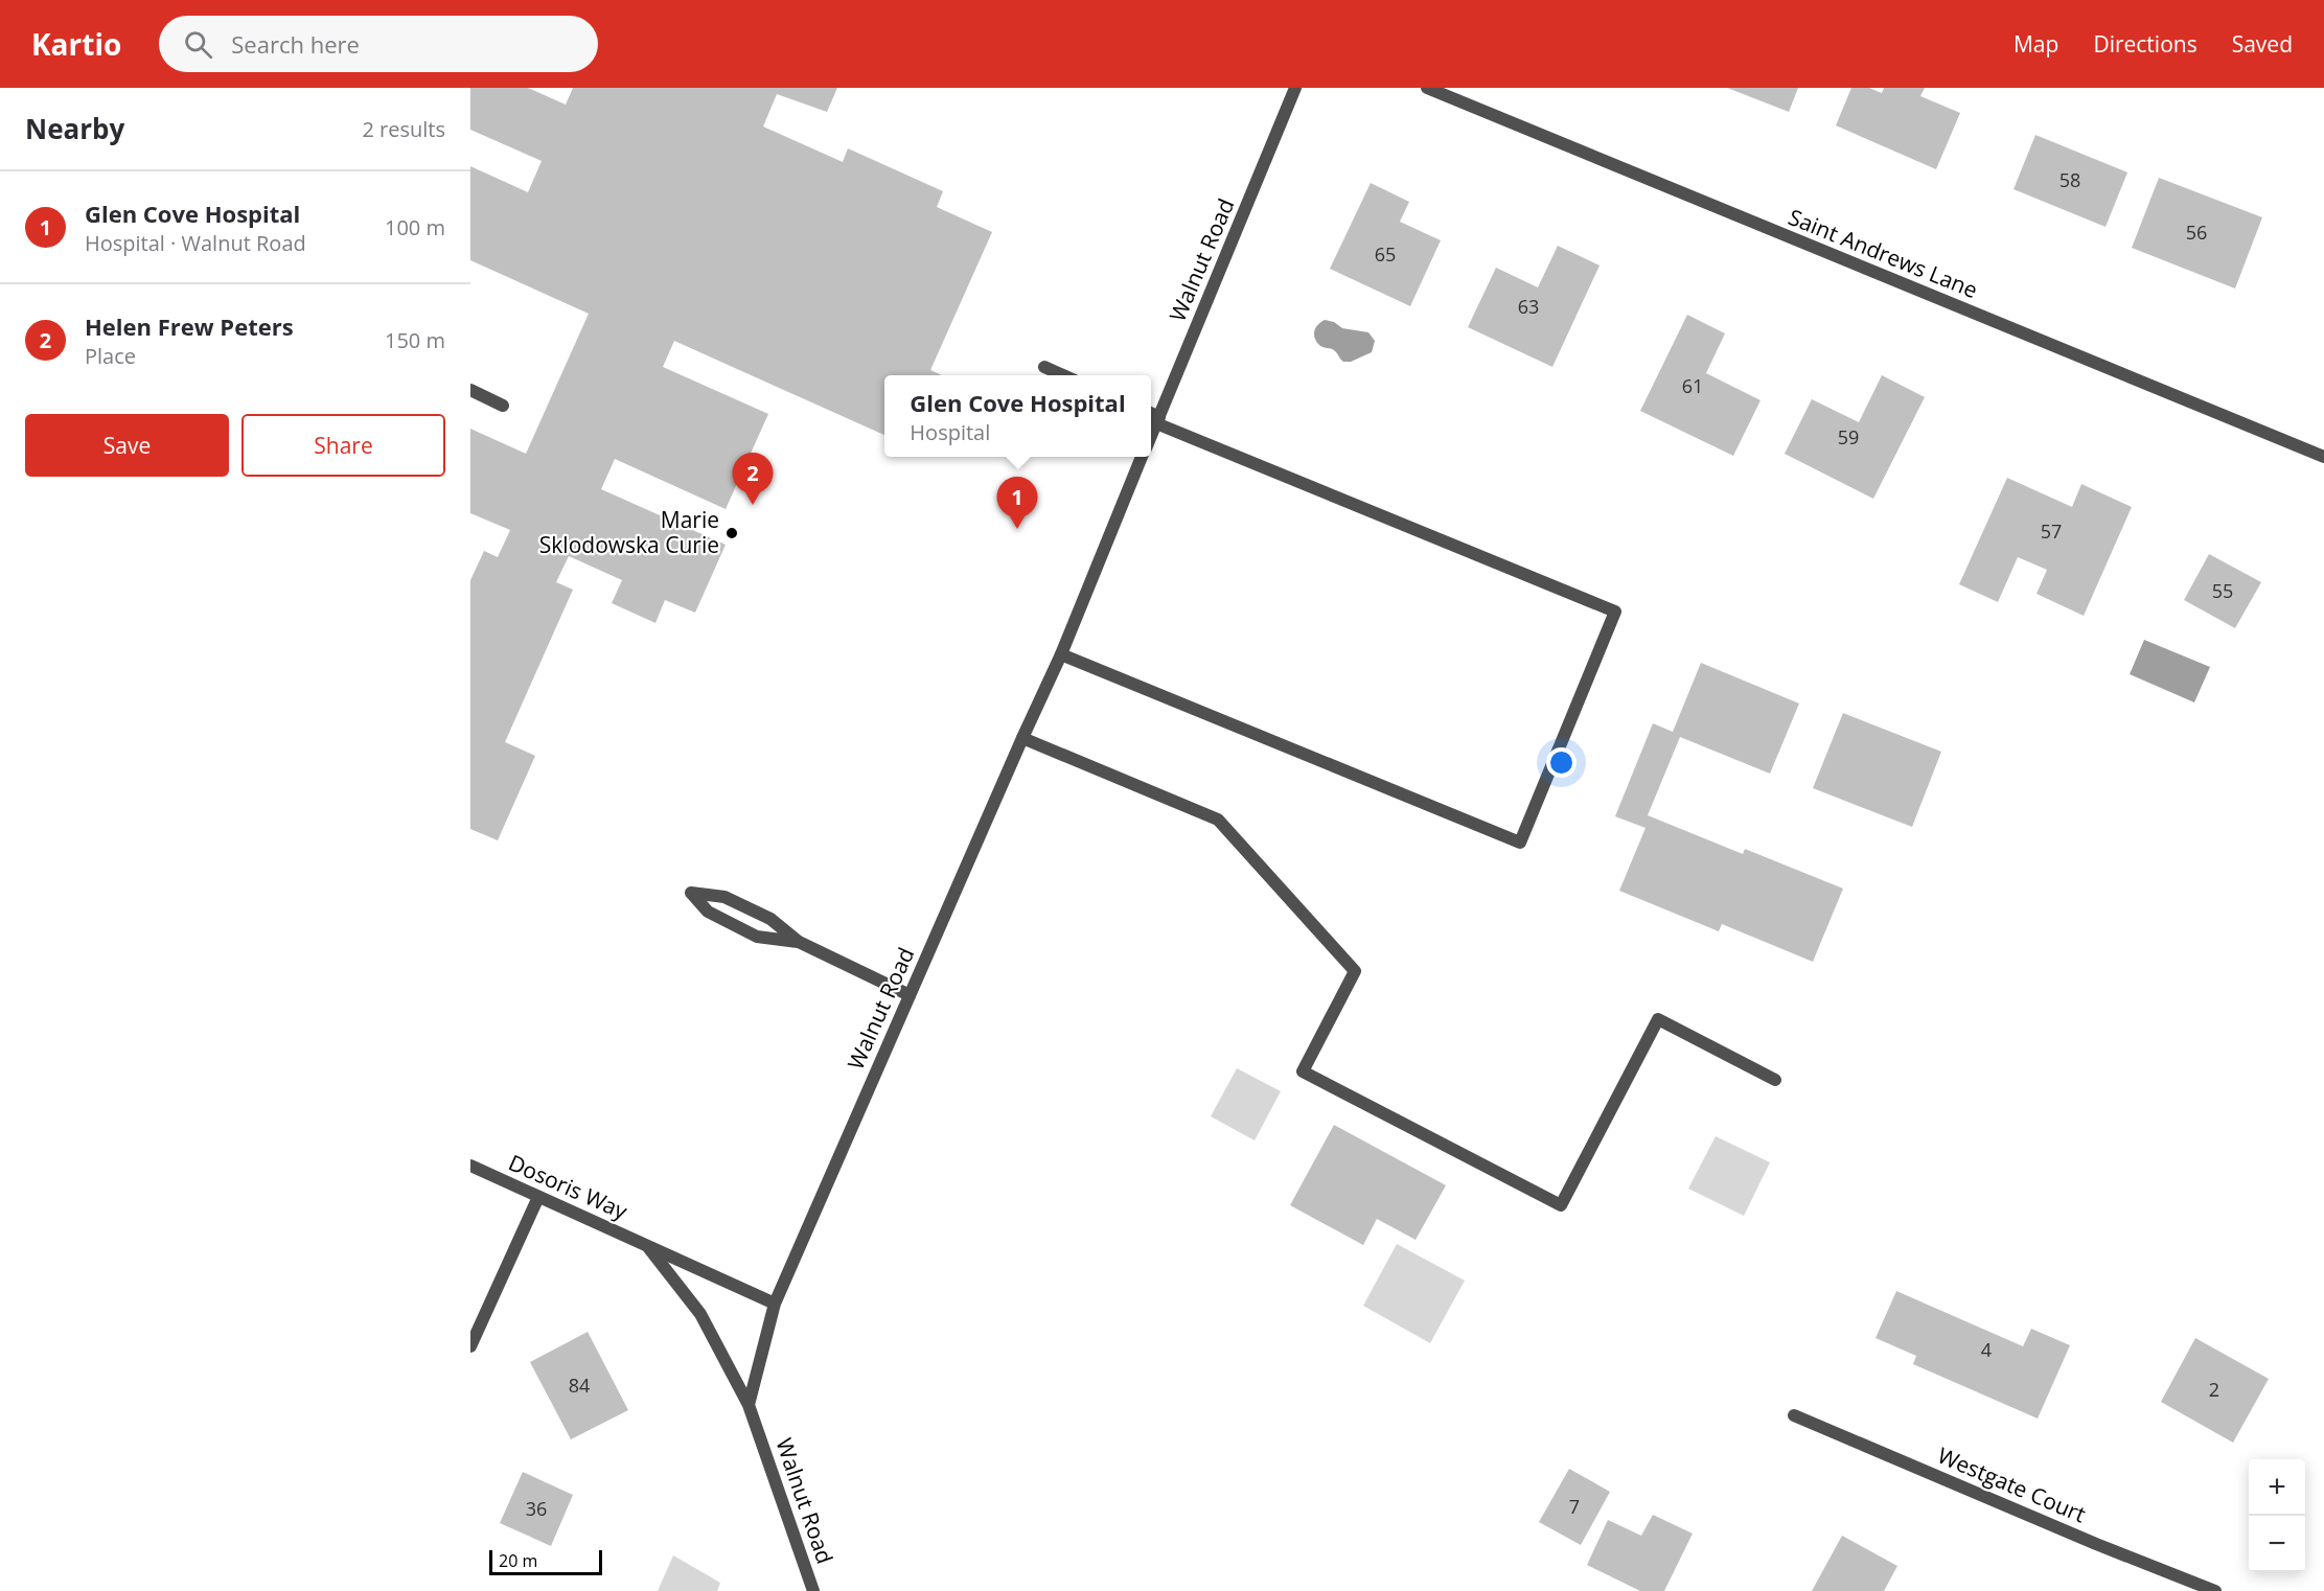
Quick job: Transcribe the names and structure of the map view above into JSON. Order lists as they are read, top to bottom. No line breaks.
{"streets":{"street":["Saint Andrews Lane","Walnut Road","Dosoris Way","Westgate Court"]},"crossings":[["Walnut Road","Dosoris Way"]],"places":["Marie Sklodowska Curie"],"house_numbers":["58","56","65","63","61","59","57","55","4","84","2","7","36"],"scale_bar":"20 m","page":{"header":"Kartio","search":"Search here","nav":["Map","Directions","Saved"],"heading":["Nearby","2 results"],"list":[{"mark":"1","name":"Glen Cove Hospital","note":"Hospital · Walnut Road","value":"100 m"},{"mark":"2","name":"Helen Frew Peters","note":"Place","value":"150 m"}],"popup":["Glen Cove Hospital","Hospital"],"buttons":["Save","Share"],"pins":["2","1"],"map_buttons":["+","−"],"scale":"20 m"}}
